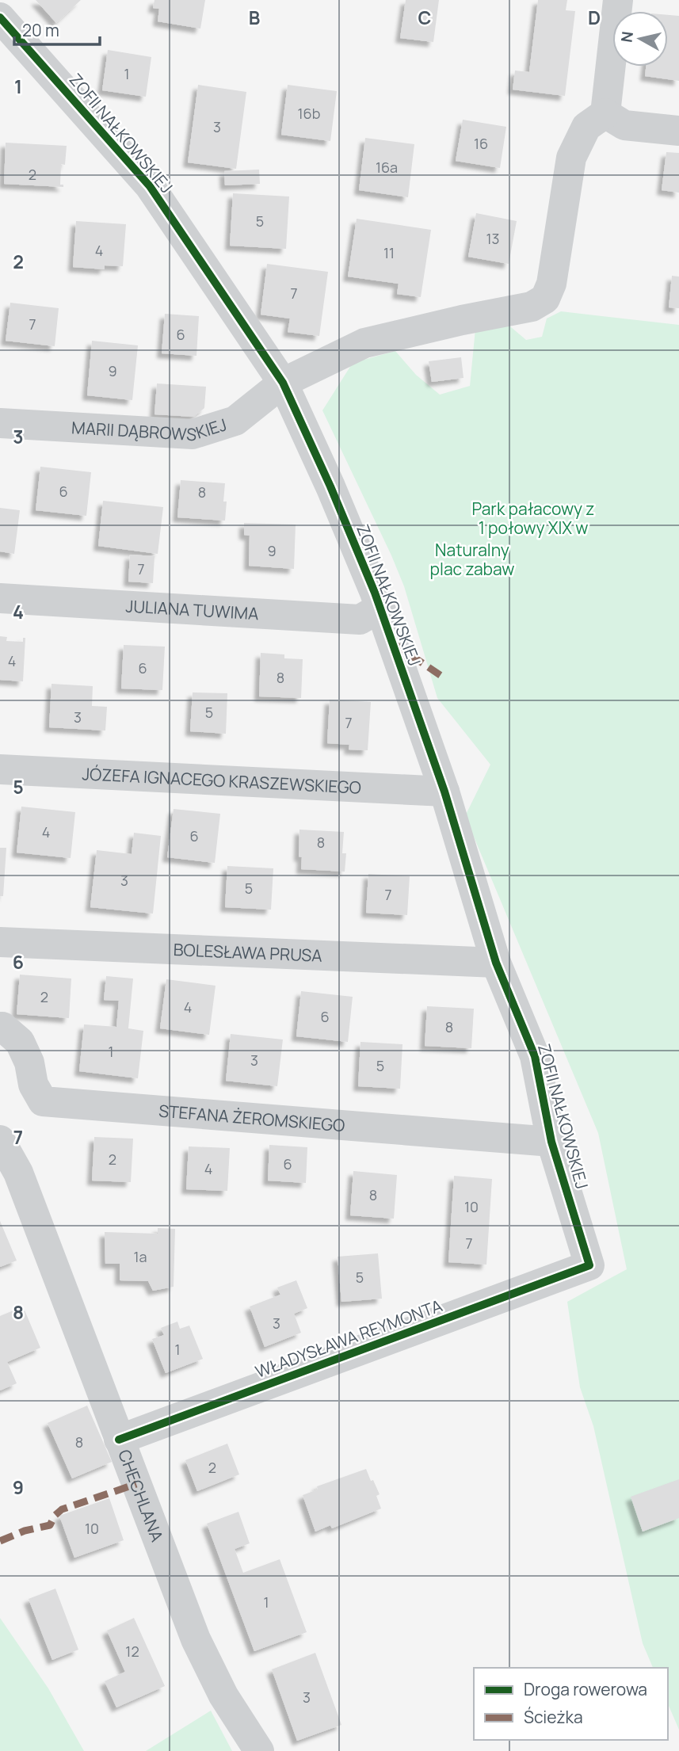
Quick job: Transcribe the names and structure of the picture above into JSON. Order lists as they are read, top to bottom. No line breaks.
{"streets":{"street":["ZOFII NAŁKOWSKIEJ","MARII DĄBROWSKIEJ","JULIANA TUWIMA","JÓZEFA IGNACEGO KRASZEWSKIEGO","BOLESŁAWA PRUSA","STEFANA ŻEROMSKIEGO","WŁADYSŁAWA REYMONTA","CHECHLANA"]},"crossings":[["ZOFII NAŁKOWSKIEJ","MARII DĄBROWSKIEJ"],["ZOFII NAŁKOWSKIEJ","JULIANA TUWIMA"],["ZOFII NAŁKOWSKIEJ","JÓZEFA IGNACEGO KRASZEWSKIEGO"],["ZOFII NAŁKOWSKIEJ","BOLESŁAWA PRUSA"],["ZOFII NAŁKOWSKIEJ","STEFANA ŻEROMSKIEGO"],["ZOFII NAŁKOWSKIEJ","WŁADYSŁAWA REYMONTA"],["WŁADYSŁAWA REYMONTA","CHECHLANA"]],"parks":["Park pałacowy z 1 połowy XIX w","Naturalny plac zabaw"],"house_numbers":["1","16b","3","16","16a","2","5","13","4","11","7","7","6","9","6","8","9","7","4","6","8","5","3","7","4","6","8","3","5","7","2","4","6","8","1","3","5","2","6","4","8","10","7","1a","5","3","1","8","2","10","1","12","3"],"legend":["Droga rowerowa","Ścieżka"],"scale_bar":"20 m","north":"left","grid":{"columns":["B","C","D"],"rows":["1","2","3","4","5","6","7","8","9"]}}
